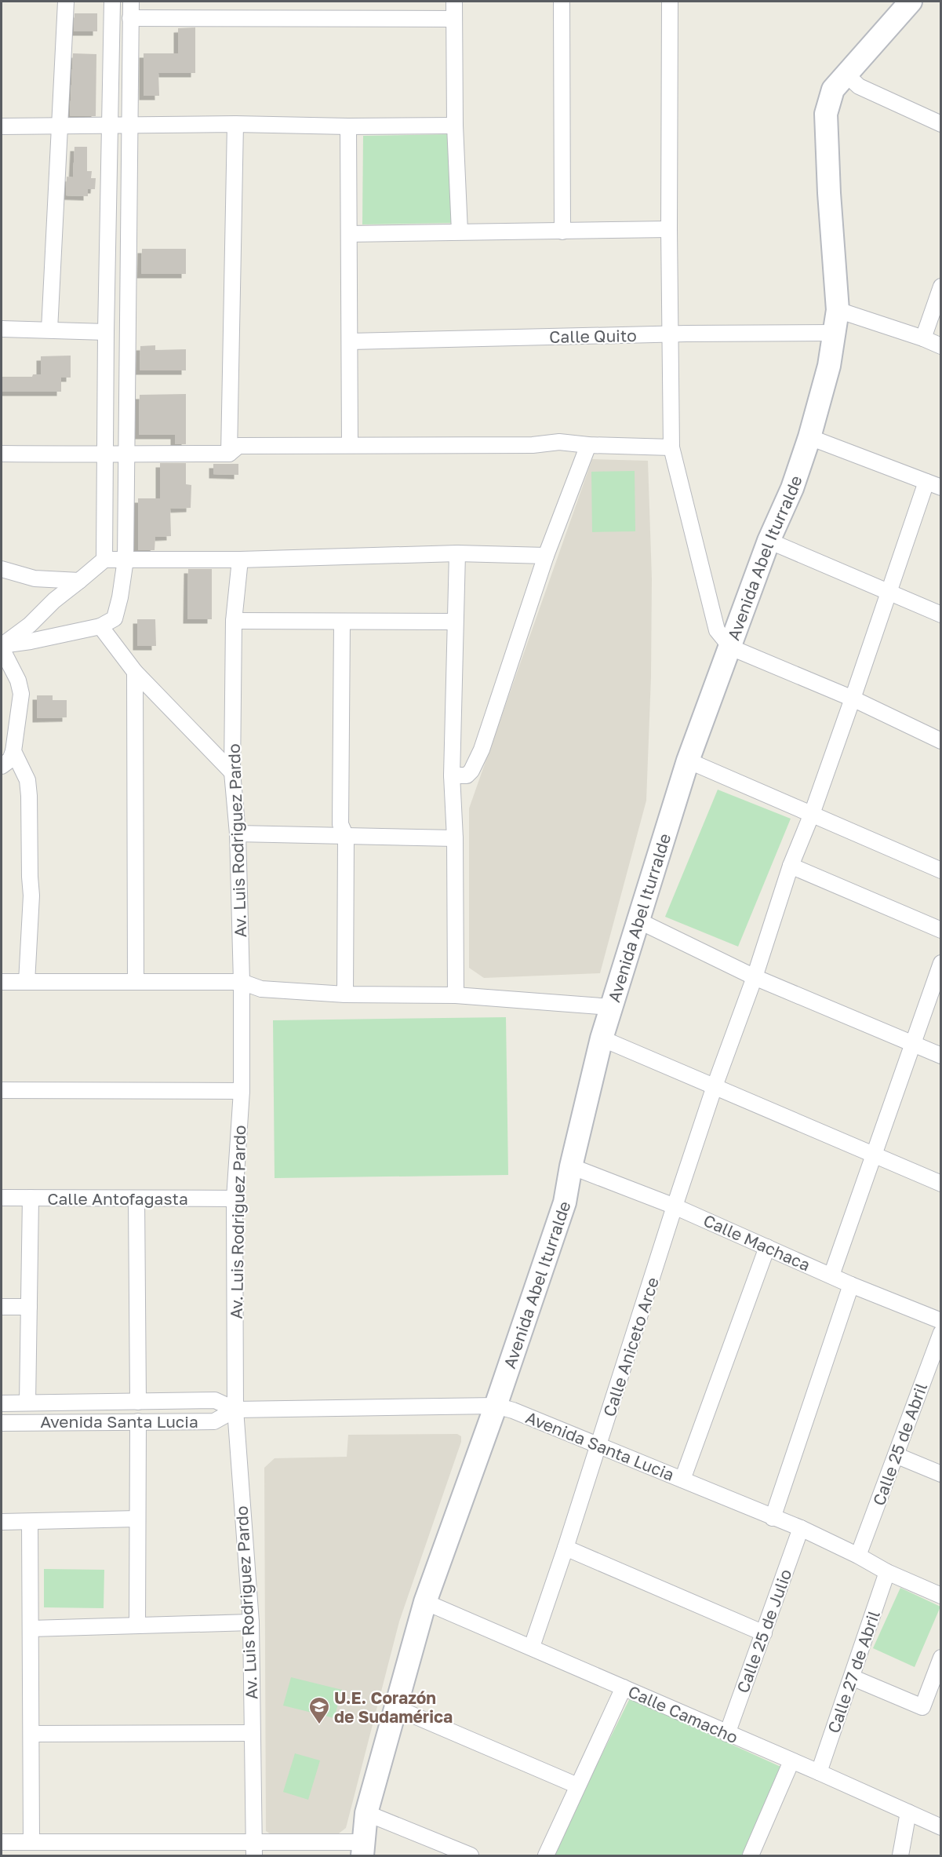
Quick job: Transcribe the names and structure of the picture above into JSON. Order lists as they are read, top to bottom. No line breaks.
{"streets":{"street":["Calle Quito","Avenida Abel Iturralde","Av. Luis Rodriguez Pardo","Calle Antofagasta","Calle Machaca","Calle Aniceto Arce","Avenida Santa Lucia","Calle 25 de Abril","Calle 25 de Julio","Calle 27 de Abril","Calle Camacho"]},"crossings":[["Calle Quito","Avenida Abel Iturralde"],["Avenida Abel Iturralde","Calle Machaca"],["Avenida Abel Iturralde","Avenida Santa Lucia"],["Avenida Abel Iturralde","Calle Camacho"],["Av. Luis Rodriguez Pardo","Calle Antofagasta"],["Av. Luis Rodriguez Pardo","Avenida Santa Lucia"],["Calle Machaca","Calle Aniceto Arce"],["Calle Aniceto Arce","Avenida Santa Lucia"],["Calle Aniceto Arce","Calle Camacho"],["Avenida Santa Lucia","Calle 25 de Abril"],["Avenida Santa Lucia","Calle 25 de Julio"],["Avenida Santa Lucia","Calle 27 de Abril"],["Calle 25 de Julio","Calle Camacho"],["Calle 27 de Abril","Calle Camacho"]],"places":{"school or university":["U.E. Corazón de Sudamérica"]}}
